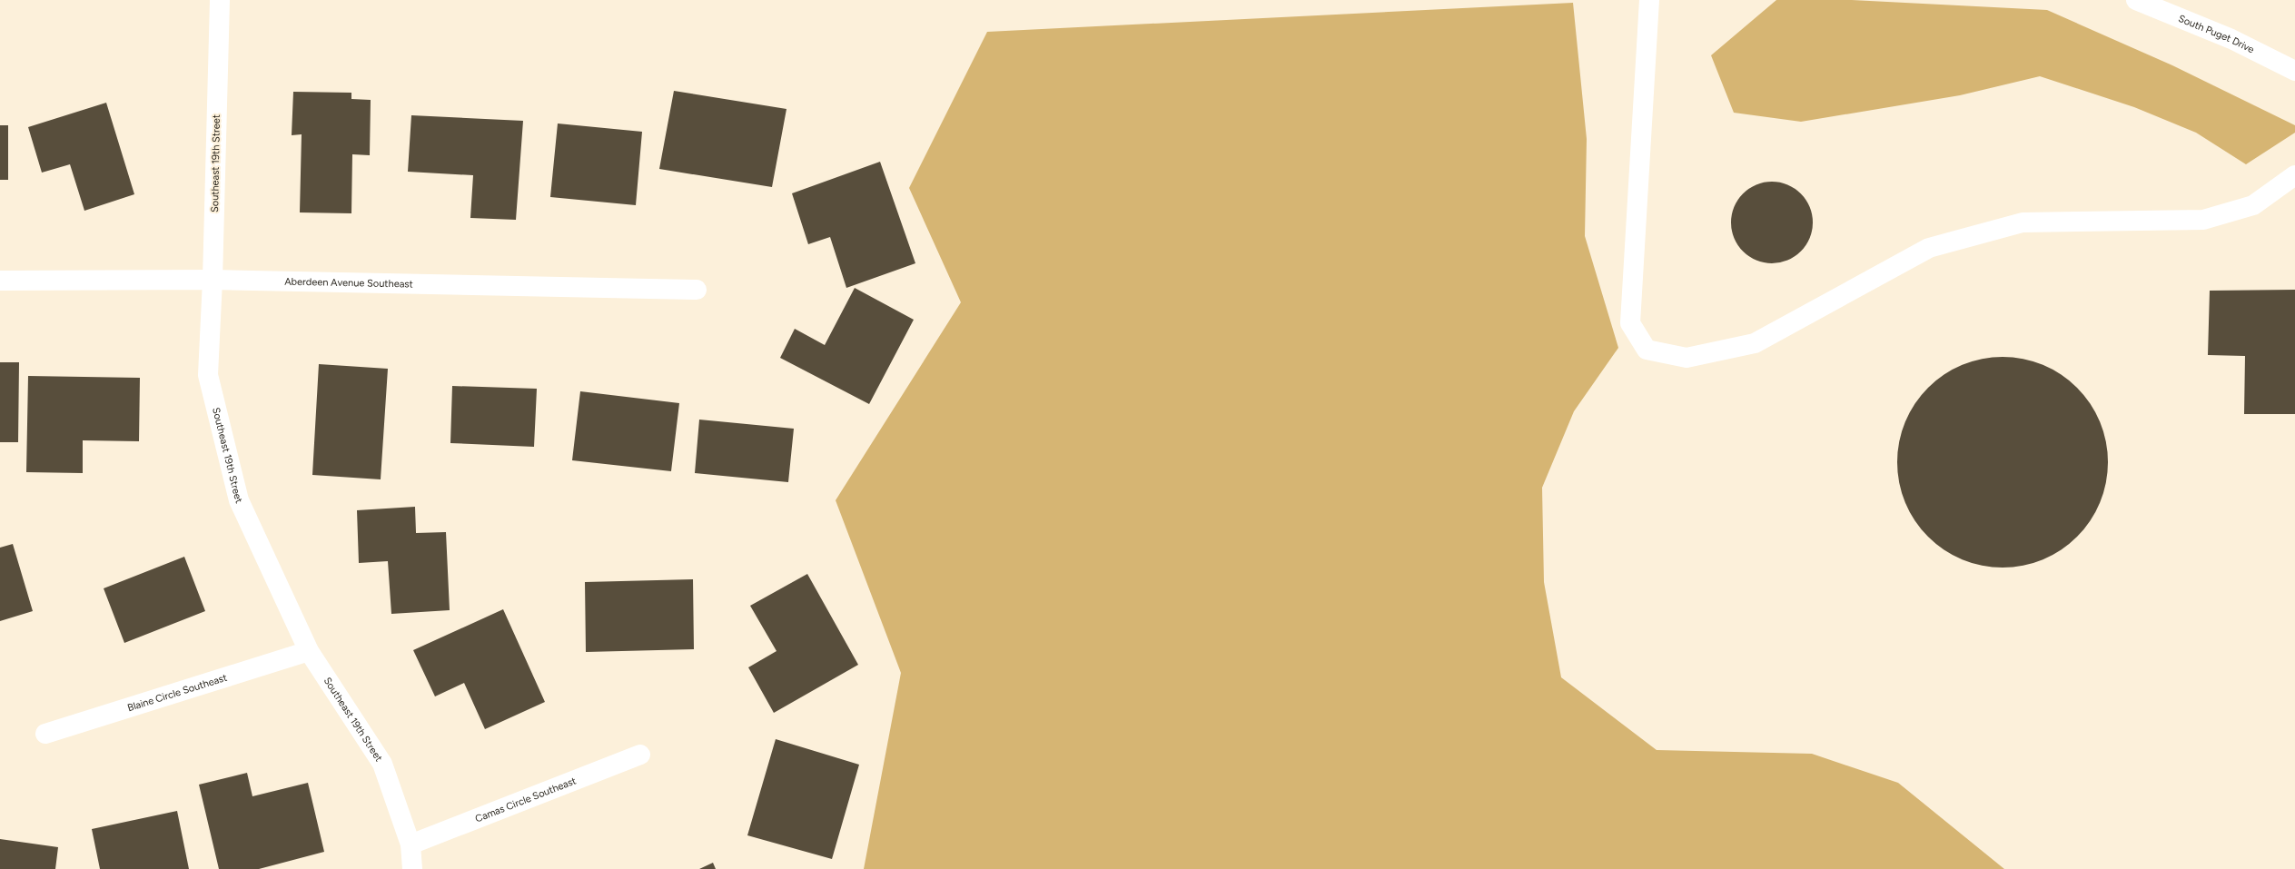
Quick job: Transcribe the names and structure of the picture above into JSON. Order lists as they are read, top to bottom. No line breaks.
{"streets":{"street":["South Puget Drive","Southeast 19th Street","Aberdeen Avenue Southeast","Blaine Circle Southeast","Camas Circle Southeast"]},"crossings":[["Southeast 19th Street","Aberdeen Avenue Southeast"],["Southeast 19th Street","Blaine Circle Southeast"],["Southeast 19th Street","Camas Circle Southeast"]]}
